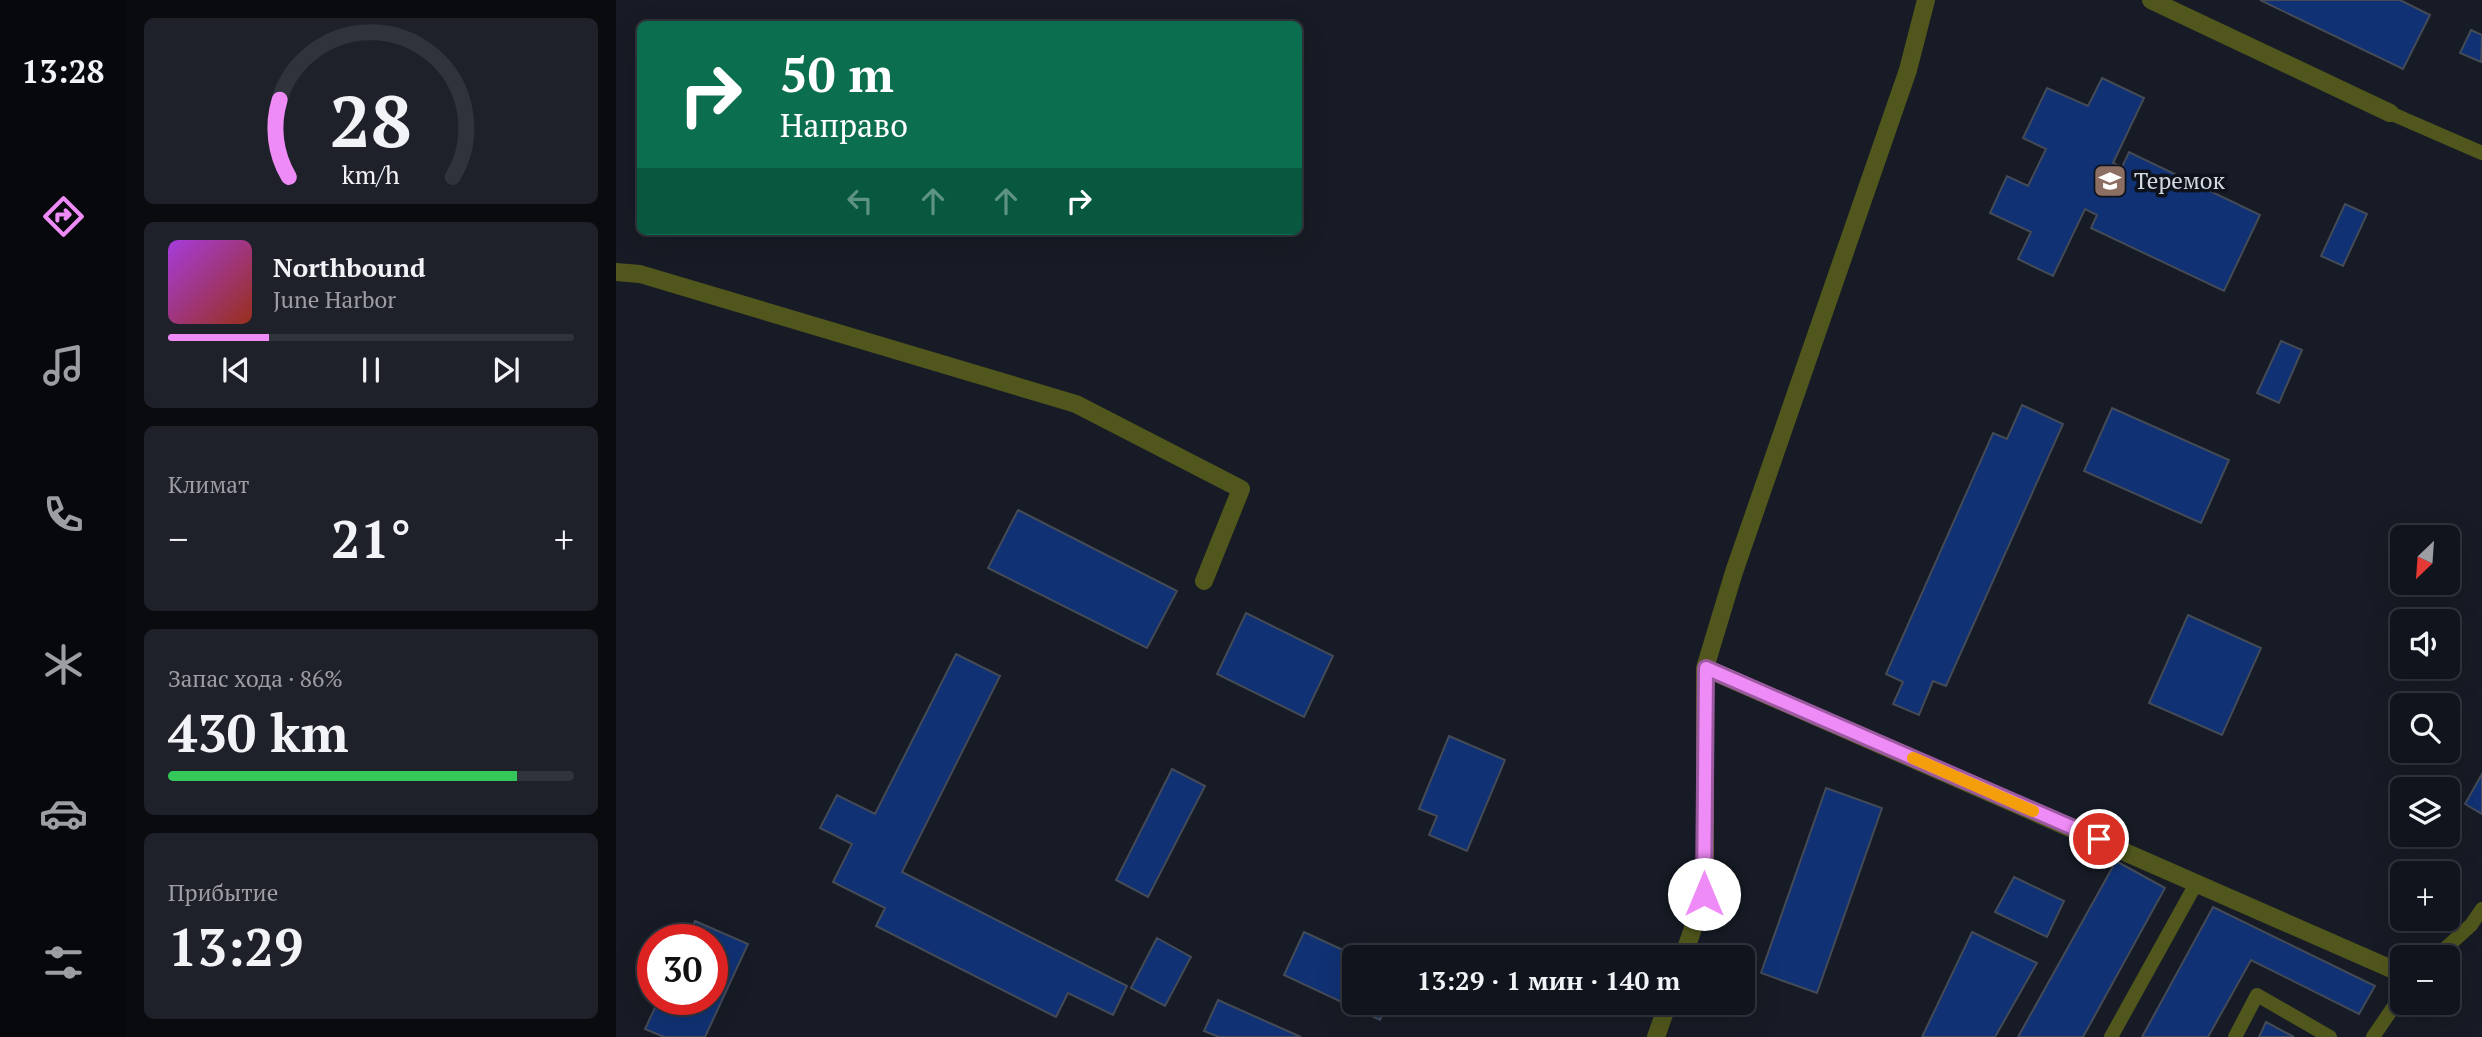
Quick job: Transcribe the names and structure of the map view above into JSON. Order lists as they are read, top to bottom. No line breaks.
{"places":{"school or university":["Теремок"]},"north":"bottom left","page":{"tabs":"13:28","turn":["50 m","Направо"],"song":["Northbound","June Harbor"],"tile":["Климат",["Запас хода · 86%","430 km"],["Прибытие","13:29"]],"heat":["−","21°","+"],"map_buttons":["+","−"],"limit":"30","trip":"13:29 · 1 мин · 140 m","gauge":["28","km/h"]}}
